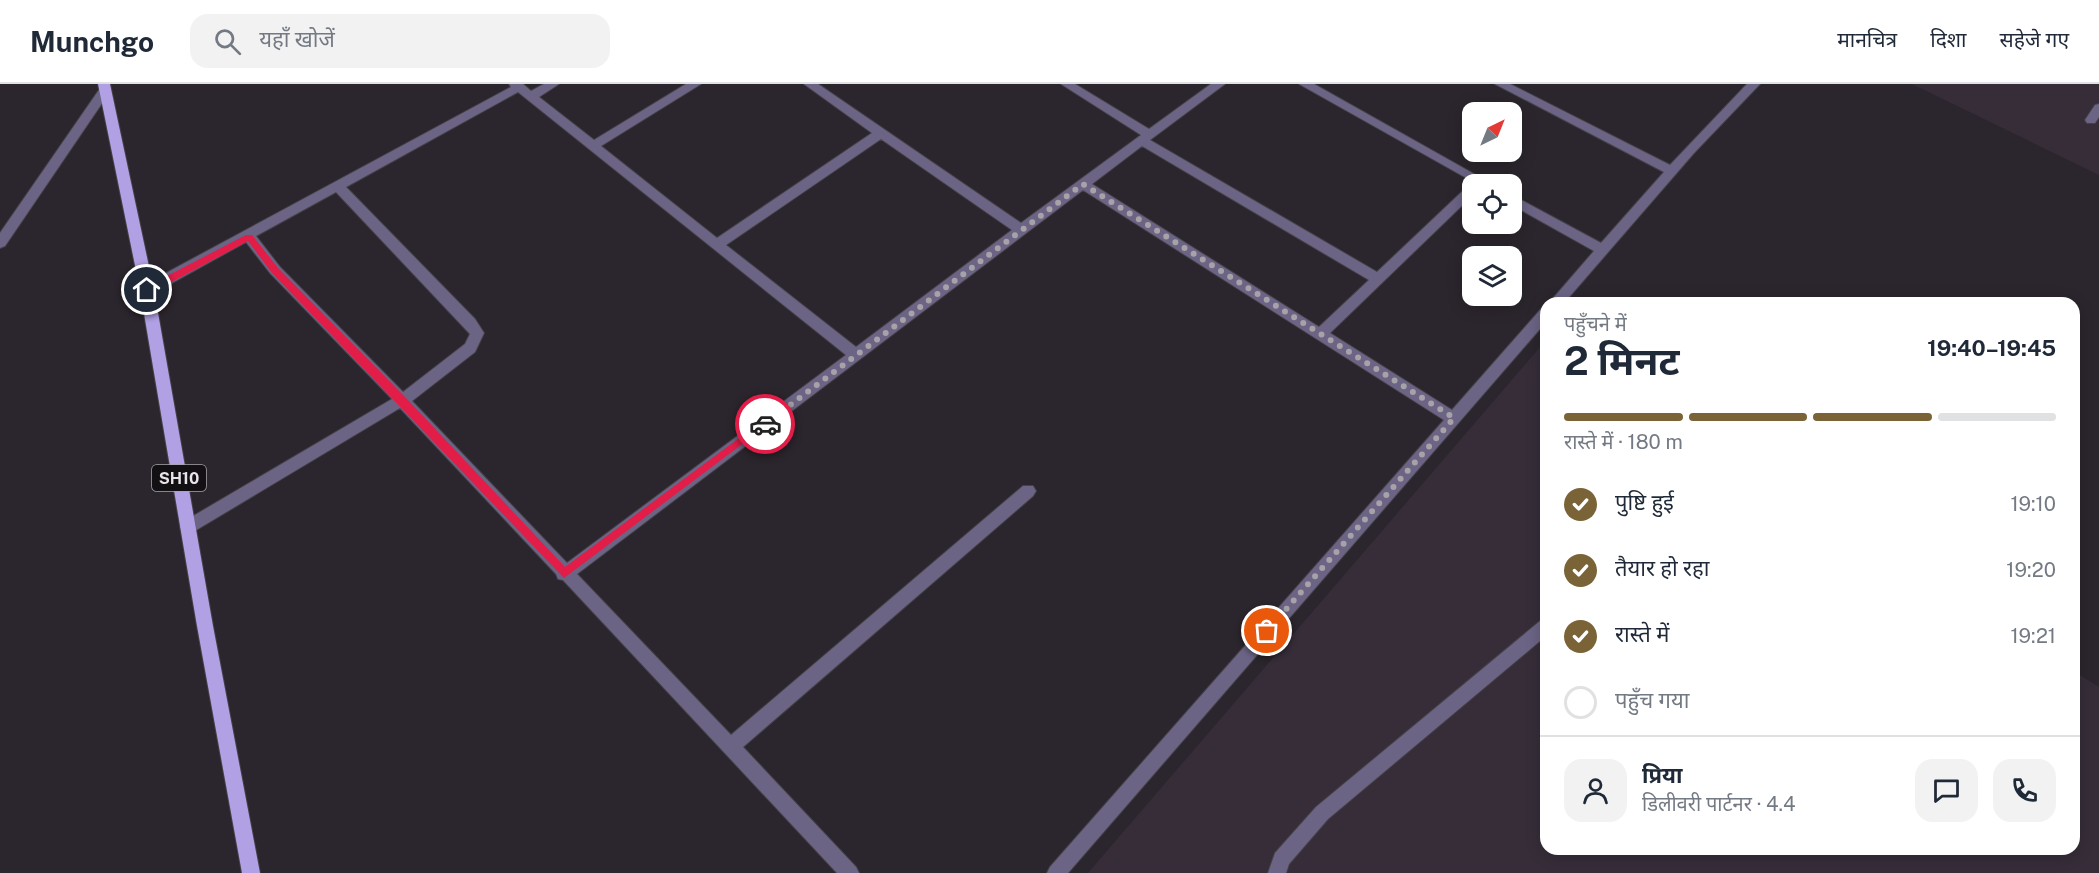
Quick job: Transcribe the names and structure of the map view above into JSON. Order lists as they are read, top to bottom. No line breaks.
{"streets":{"main road":["SH10"]},"north":"top right","page":{"header":"Munchgo","search":"यहाँ खोजें","nav":["मानचित्र","दिशा","सहेजे गए"],"heading":["2 मिनट","पहुँचने में","19:40–19:45"],"panel":["प्रिया","डिलीवरी पार्टनर · 4.4"],"bar":"रास्ते में · 180 m","list":[["पुष्टि हुई","19:10"],["तैयार हो रहा","19:20"],["रास्ते में","19:21"],"पहुँच गया"]}}
